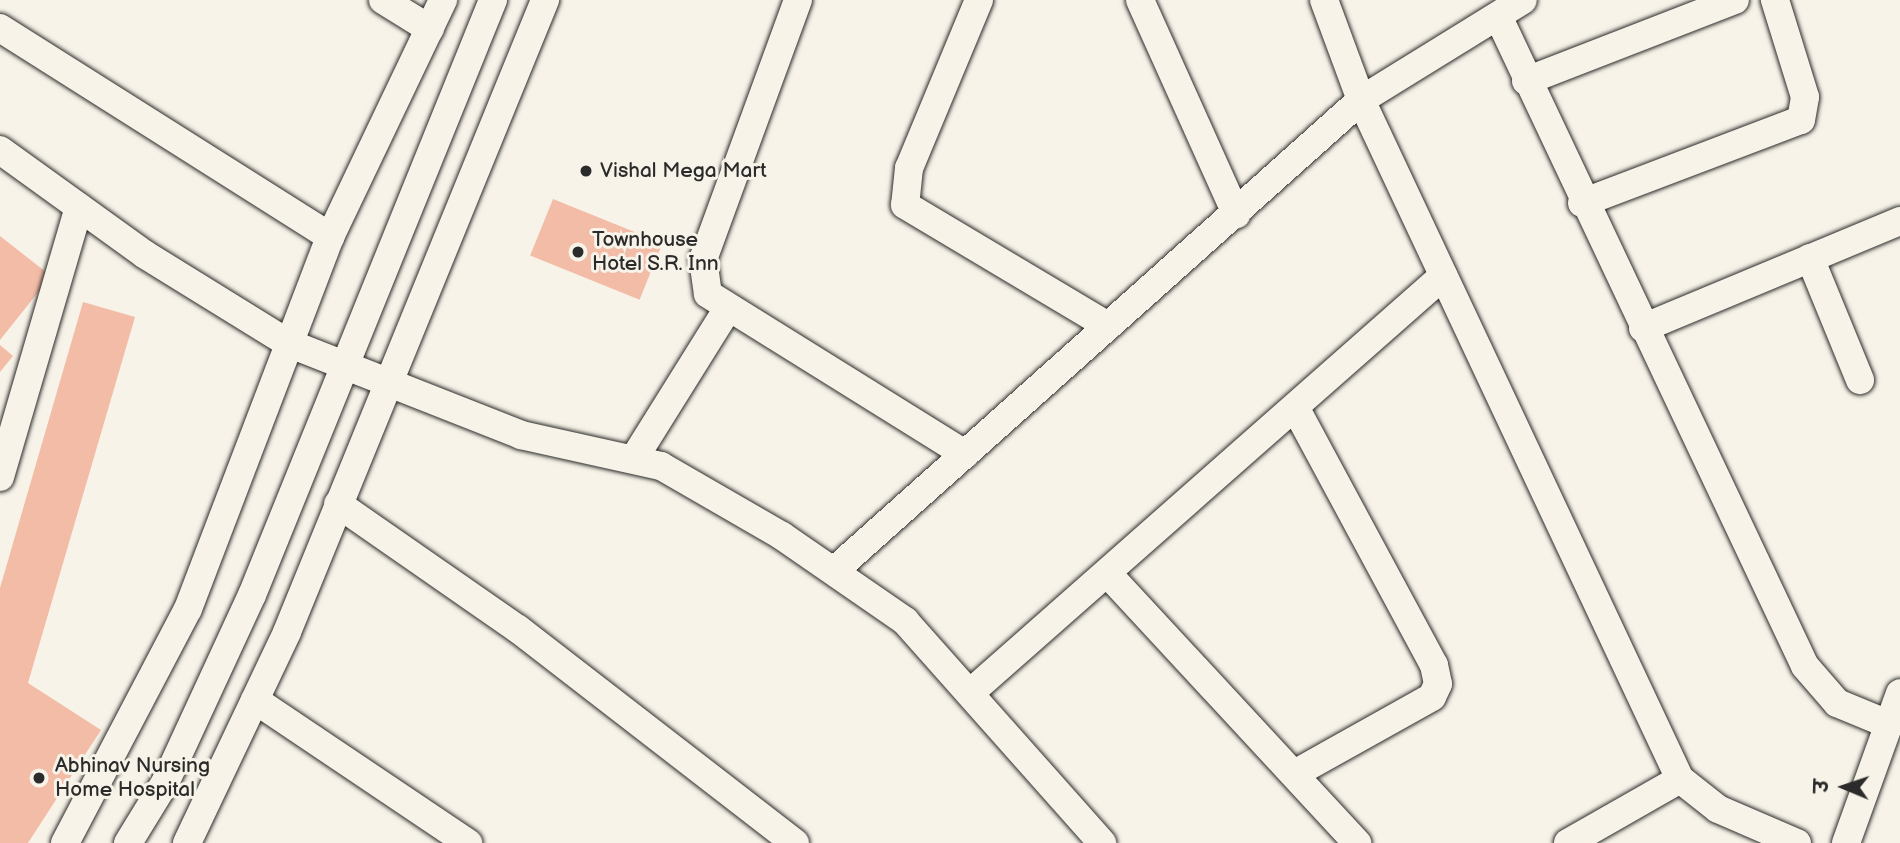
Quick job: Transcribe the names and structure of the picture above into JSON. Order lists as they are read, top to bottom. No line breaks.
{"places":["Vishal Mega Mart","Townhouse Hotel S.R. Inn","Abhinav Nursing Home Hospital"],"north":"left"}
